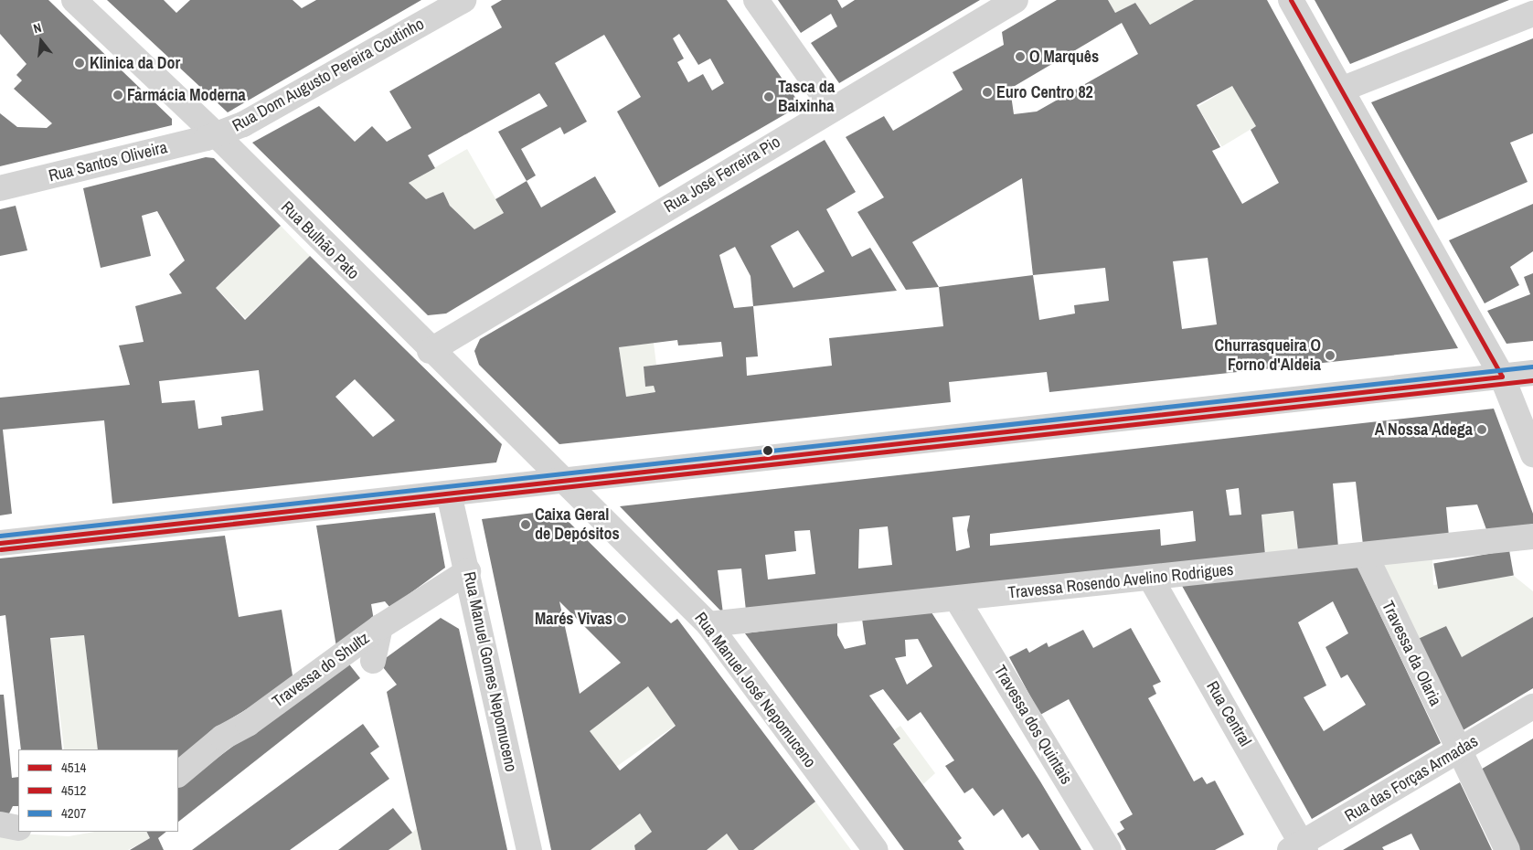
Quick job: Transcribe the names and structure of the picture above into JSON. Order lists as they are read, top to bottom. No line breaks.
{"streets":{"street":["Rua Dom Augusto Pereira Coutinho","Rua Santos Oliveira","Rua José Ferreira Pio","Rua Bulhão Pato","Travessa Rosendo Avelino Rodrigues","Travessa da Olaria","Travessa do Shultz","Rua Manuel Gomes Nepomuceno","Rua Manuel José Nepomuceno","Rua Central","Travessa dos Quintais","Rua das Forças Armadas"]},"crossings":[["Rua Dom Augusto Pereira Coutinho","Rua Santos Oliveira"],["Rua Dom Augusto Pereira Coutinho","Rua Bulhão Pato"],["Rua Santos Oliveira","Rua Bulhão Pato"],["Rua José Ferreira Pio","Rua Bulhão Pato"],["Rua Bulhão Pato","Rua Manuel José Nepomuceno"],["Travessa Rosendo Avelino Rodrigues","Travessa da Olaria"],["Travessa Rosendo Avelino Rodrigues","Rua Manuel José Nepomuceno"],["Travessa Rosendo Avelino Rodrigues","Rua Central"],["Travessa Rosendo Avelino Rodrigues","Travessa dos Quintais"],["Travessa da Olaria","Rua das Forças Armadas"],["Travessa do Shultz","Rua Manuel Gomes Nepomuceno"],["Rua Central","Rua das Forças Armadas"]],"places":["O Marquês","Klinica da Dor","Euro Centro 82","Farmácia Moderna","Tasca da Baixinha","Churrasqueira O Forno d'Aldeia","A Nossa Adega","Caixa Geral de Depósitos","Marés Vivas"],"lines":["transit line 4514","transit line 4207","transit line 4512"],"legend":["4514","4512","4207"],"north":"top"}
